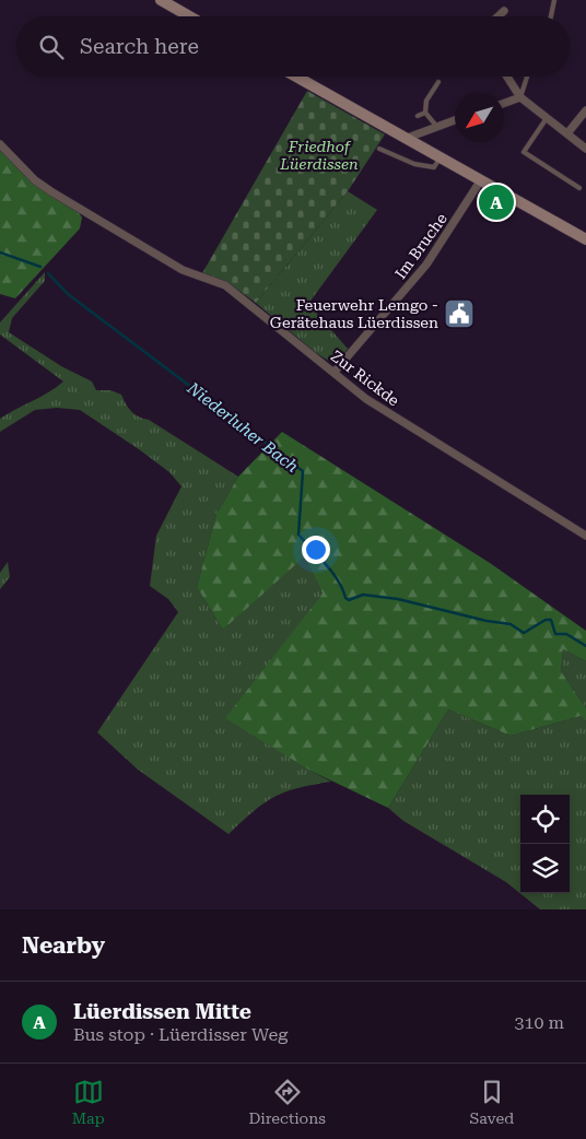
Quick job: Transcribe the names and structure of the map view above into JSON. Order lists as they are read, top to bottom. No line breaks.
{"streets":{"street":["Im Bruche","Zur Rickde"]},"crossings":[["Im Bruche","Zur Rickde"]],"water":["Niederluher Bach"],"parks":["Friedhof Lüerdissen"],"places":{"public building":["Feuerwehr Lemgo - Gerätehaus Lüerdissen"]},"north":"bottom left","page":{"search":"Search here","pins":"A","heading":"Nearby","list":[{"mark":"A","name":"Lüerdissen Mitte","note":"Bus stop · Lüerdisser Weg","value":"310 m"}],"nav":["Map","Directions","Saved"]}}
